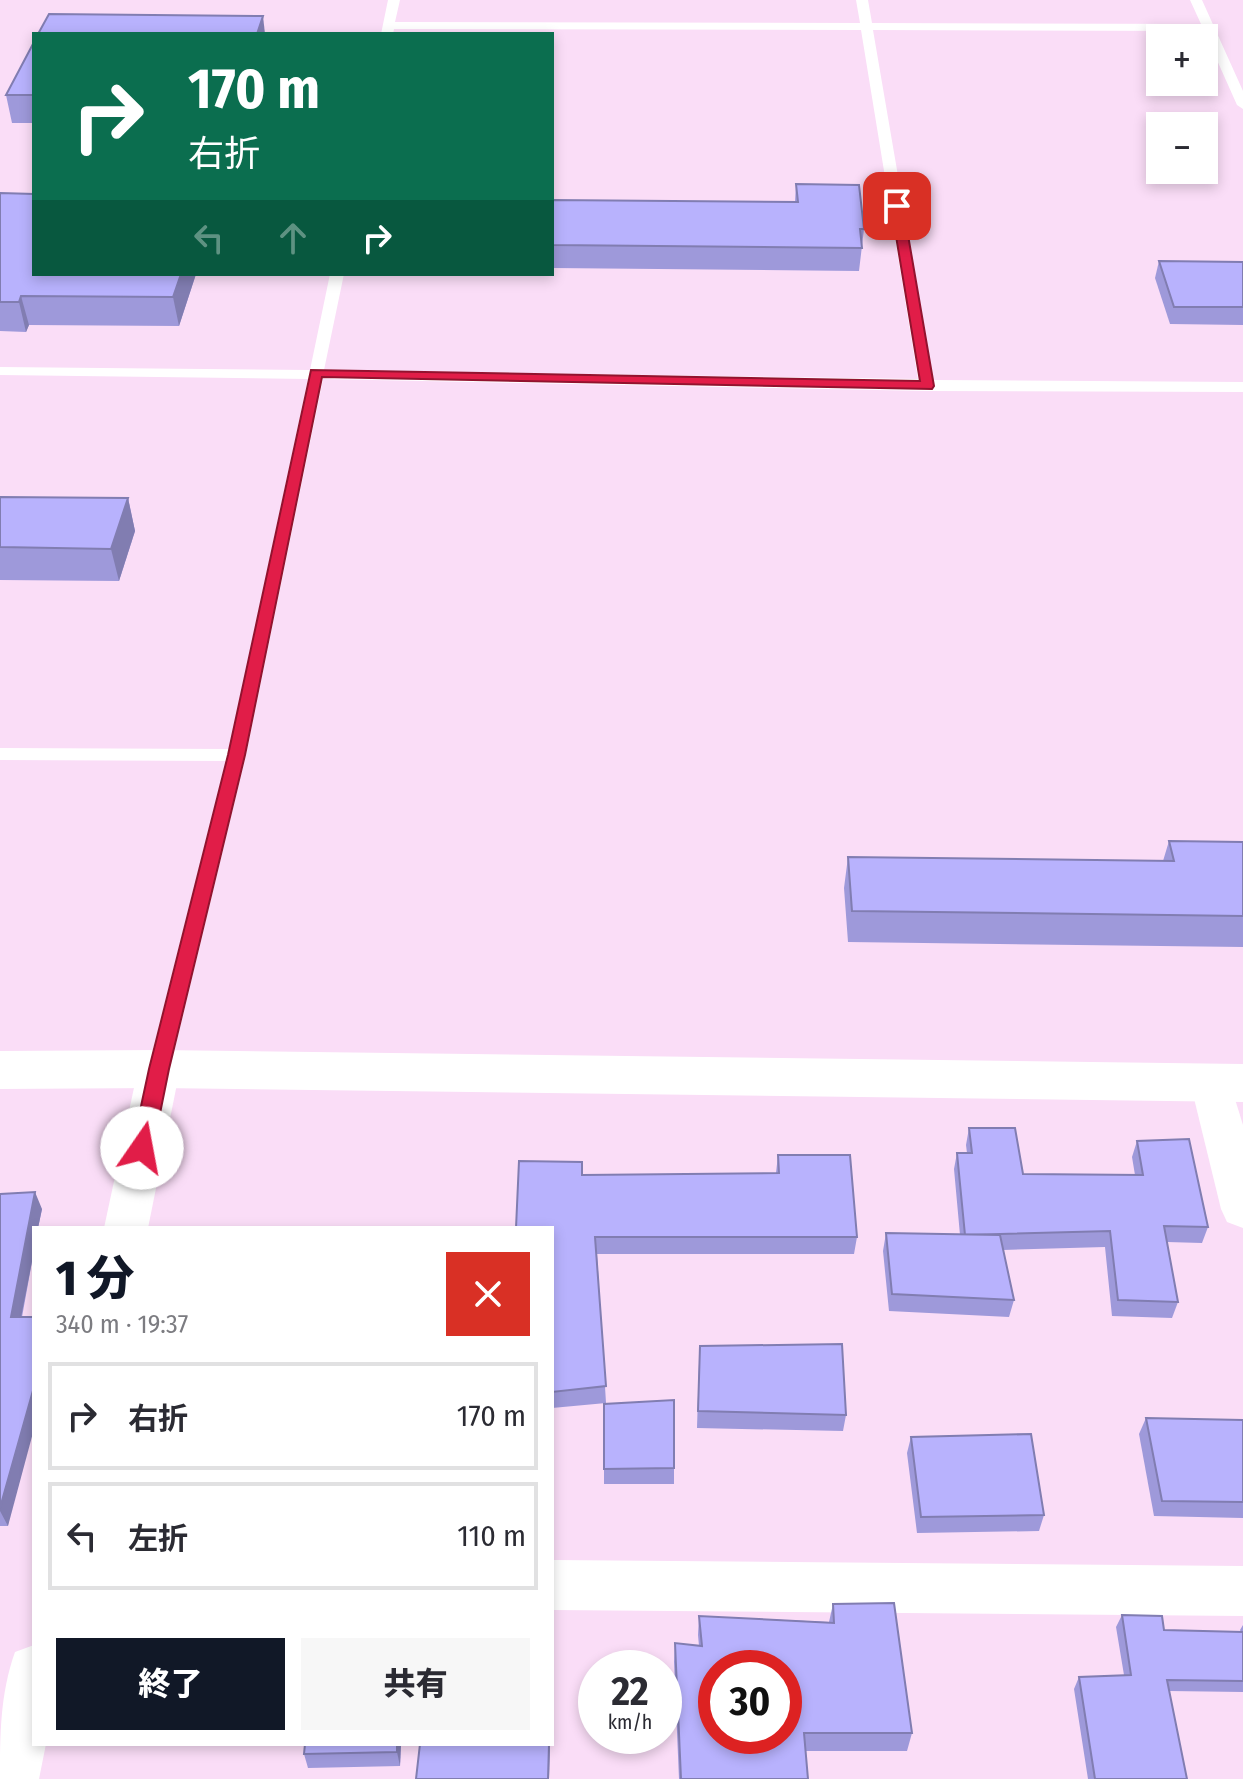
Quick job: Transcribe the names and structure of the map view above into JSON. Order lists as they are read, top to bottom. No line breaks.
{"page":{"map_buttons":["+","−"],"turn":["170 m","右折"],"heading":["1 分","340 m · 19:37"],"list":[{"name":"右折","value":"170 m"},{"name":"左折","value":"110 m"}],"buttons":["終了","共有"],"speed":"22 km/h","limit":"30"}}
